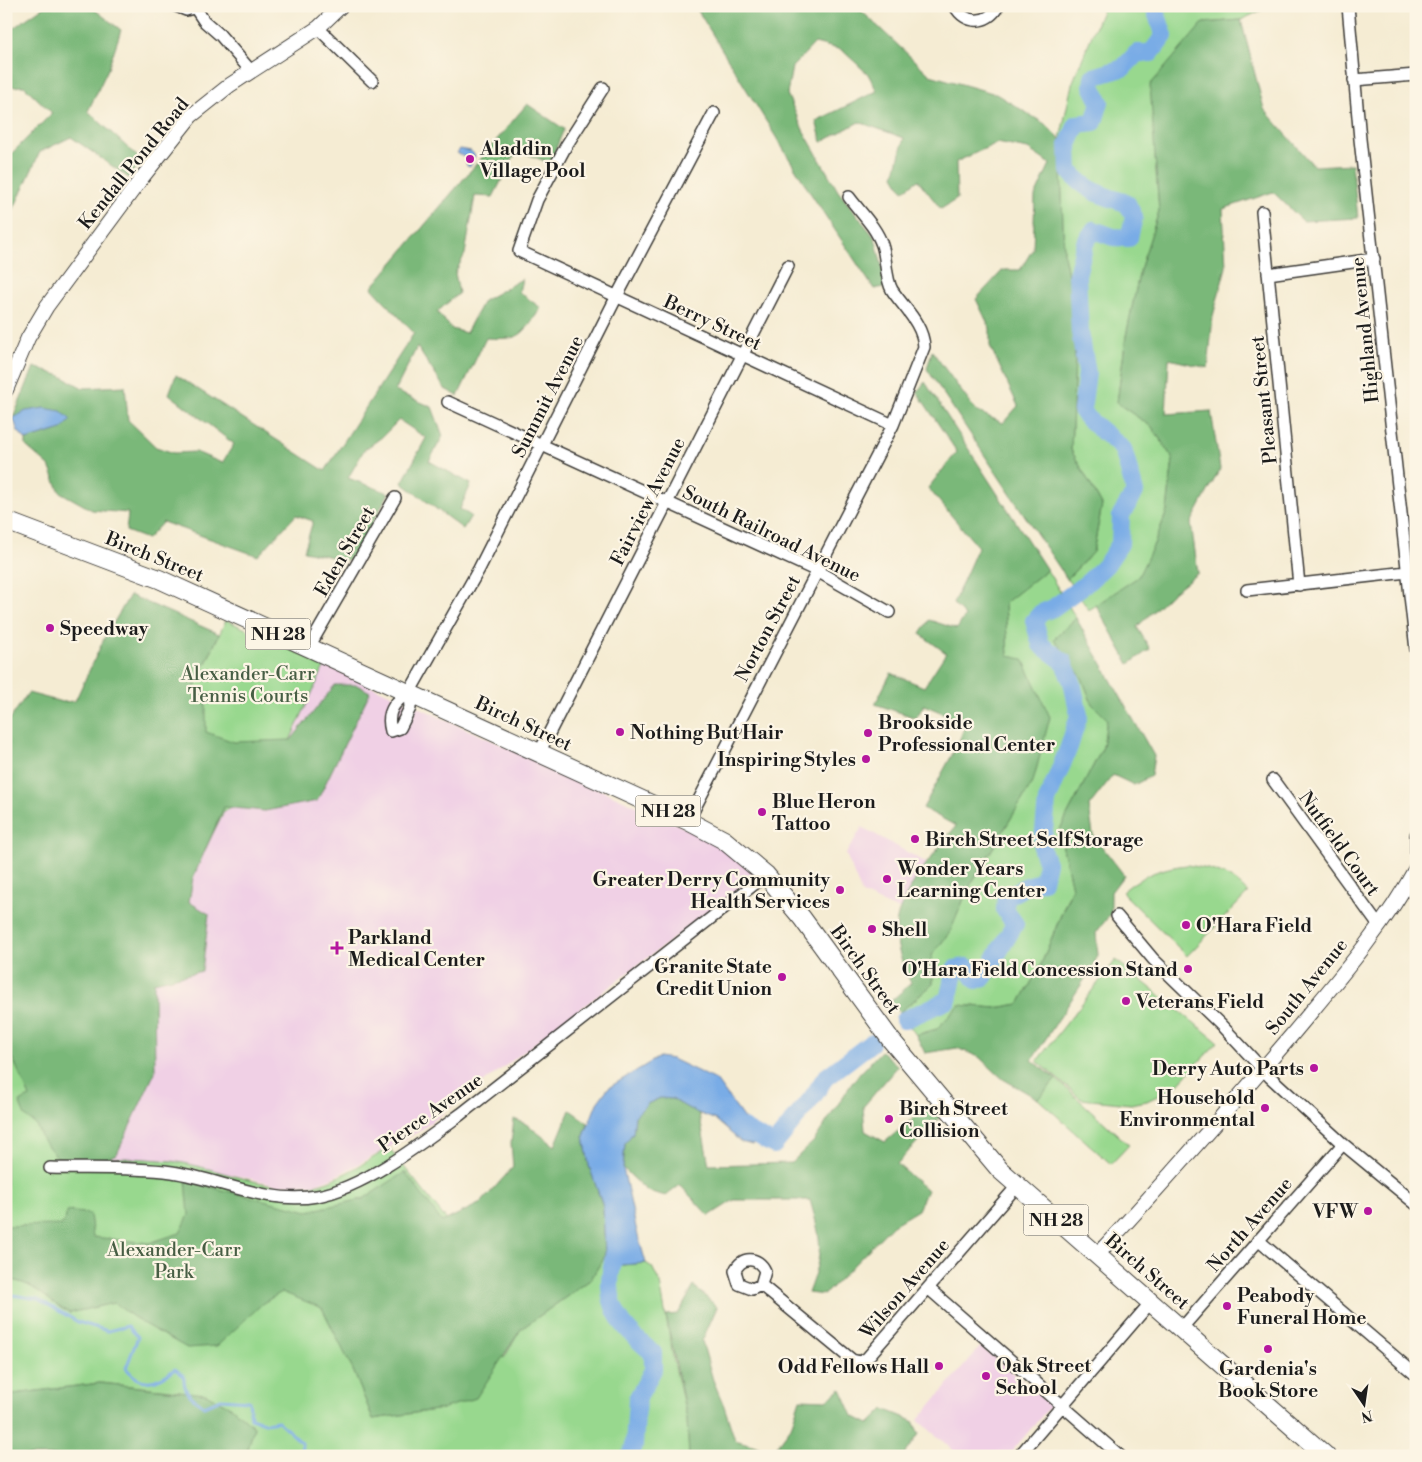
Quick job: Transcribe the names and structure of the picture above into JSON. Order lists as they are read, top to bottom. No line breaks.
{"streets":{"main road":["Birch Street","NH 28"],"street":["Kendall Pond Road","Berry Street","Highland Avenue","Summit Avenue","Pleasant Street","Fairview Avenue","South Railroad Avenue","Eden Street","Norton Street","Nutfield Court","South Avenue","Pierce Avenue","North Avenue","Wilson Avenue"]},"crossings":[["Berry Street","Summit Avenue"],["Berry Street","Fairview Avenue"],["Berry Street","Norton Street"],["Summit Avenue","South Railroad Avenue"],["Summit Avenue","Birch Street"],["Fairview Avenue","South Railroad Avenue"],["Fairview Avenue","Birch Street"],["South Railroad Avenue","Norton Street"],["Eden Street","Birch Street"],["Birch Street","Norton Street"],["Birch Street","South Avenue"],["Birch Street","Pierce Avenue"],["Birch Street","North Avenue"],["Birch Street","Wilson Avenue"],["Nutfield Court","South Avenue"]],"parks":["Alexander-Carr Tennis Courts","Alexander-Carr Park"],"places":{"other":["Aladdin Village Pool","Speedway","Nothing But Hair","Brookside Professional Center","Inspiring Styles","Blue Heron Tattoo","Birch Street Self Storage","Wonder Years Learning Center","Greater Derry Community Health Services","O'Hara Field","Shell","O'Hara Field Concession Stand","Granite State Credit Union","Veterans Field","Derry Auto Parts","Household Environmental","Birch Street Collision","VFW","Peabody Funeral Home","Gardenia's Book Store","Odd Fellows Hall","Oak Street School"],"health":["Parkland Medical Center"]},"north":"bottom"}
